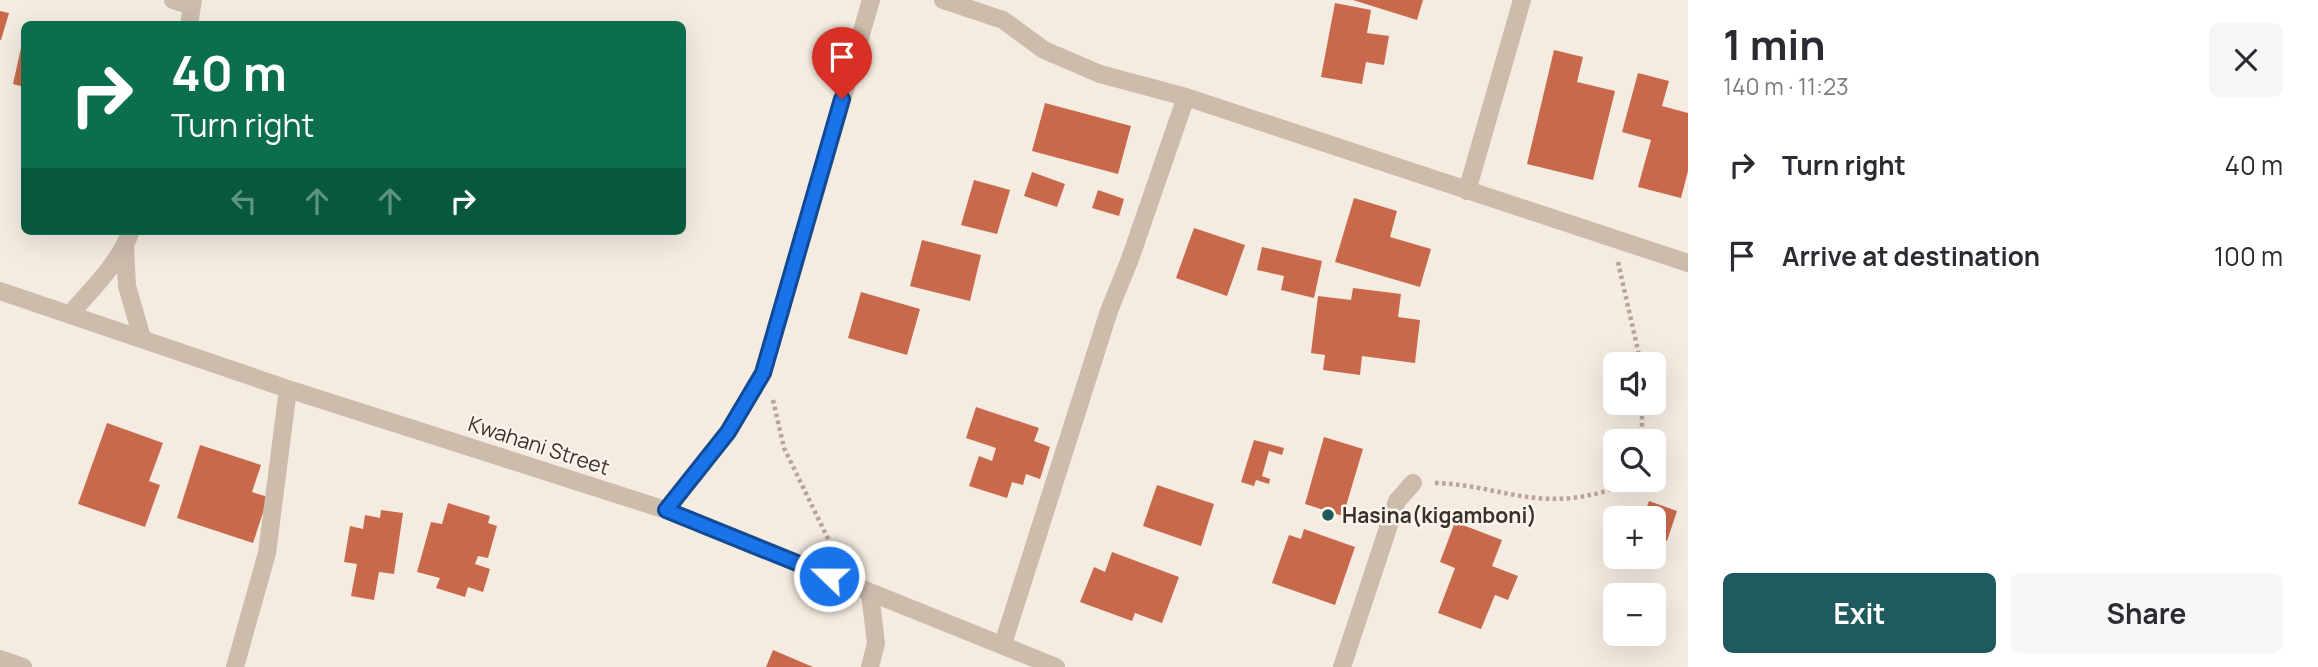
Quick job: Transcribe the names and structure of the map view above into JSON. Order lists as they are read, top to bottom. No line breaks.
{"streets":{"street":["Kwahani Street"]},"places":["Hasina(kigamboni)"],"page":{"heading":["1 min","140 m · 11:23"],"turn":["40 m","Turn right"],"list":[{"name":"Turn right","value":"40 m"},{"name":"Arrive at destination","value":"100 m"}],"map_buttons":["+","−"],"buttons":["Exit","Share"]}}
